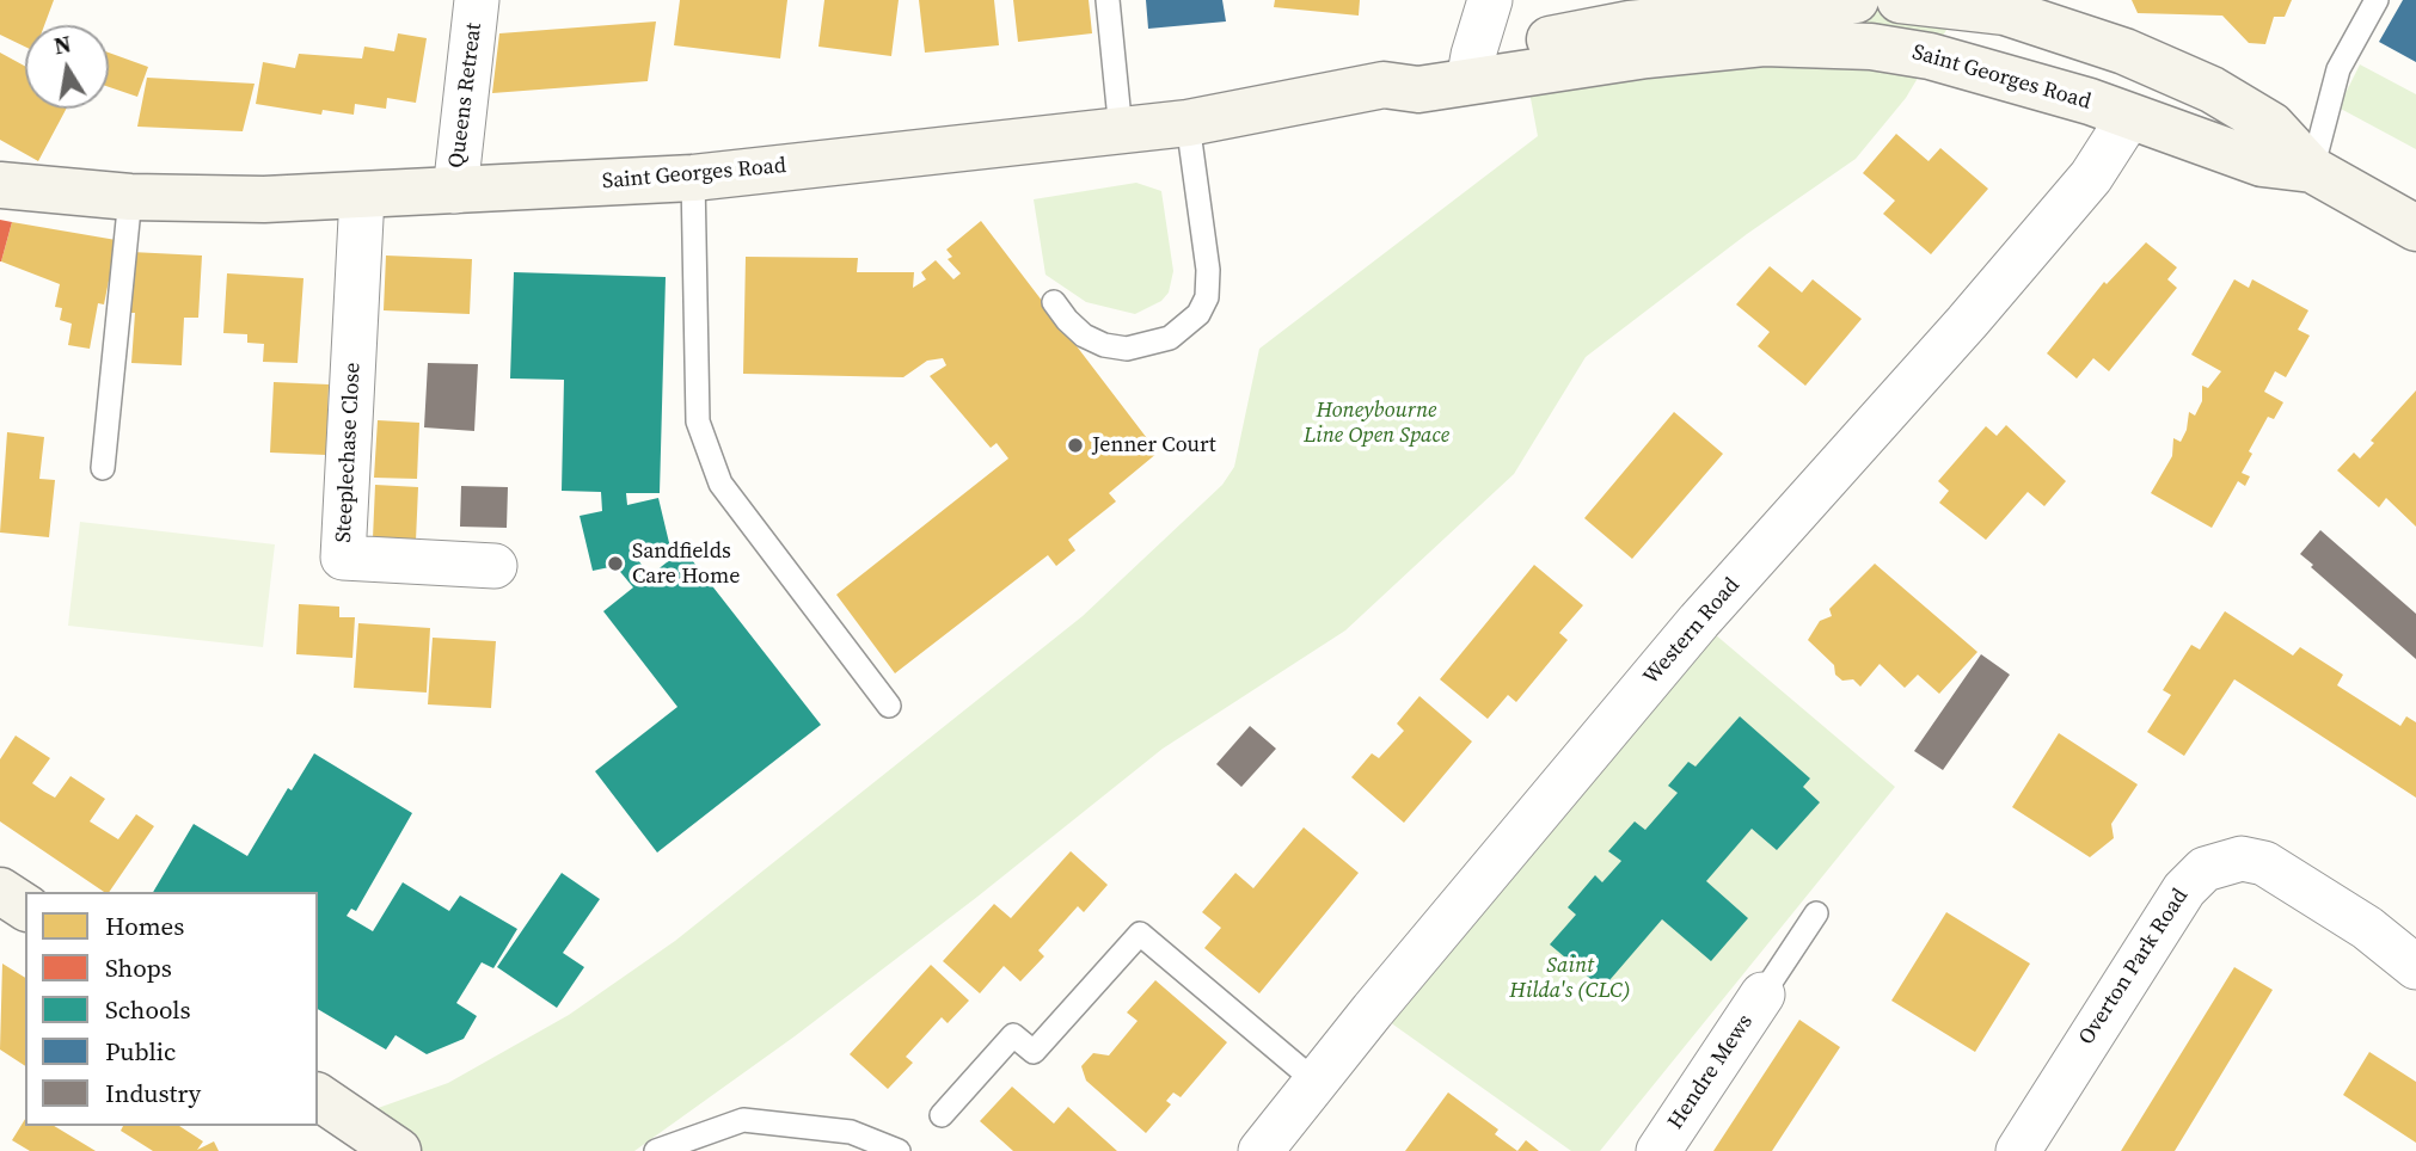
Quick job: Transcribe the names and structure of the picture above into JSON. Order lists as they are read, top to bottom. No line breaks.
{"streets":{"street":["Saint Georges Road","Queens Retreat","Steeplechase Close","Western Road","Overton Park Road","Hendre Mews"]},"crossings":[["Saint Georges Road","Queens Retreat"],["Saint Georges Road","Steeplechase Close"],["Saint Georges Road","Western Road"]],"parks":["Honeybourne Line Open Space","Saint Hilda's (CLC)"],"places":["Jenner Court","Sandfields Care Home"],"legend":["Homes","Shops","Schools","Public","Industry"],"north":"top"}
